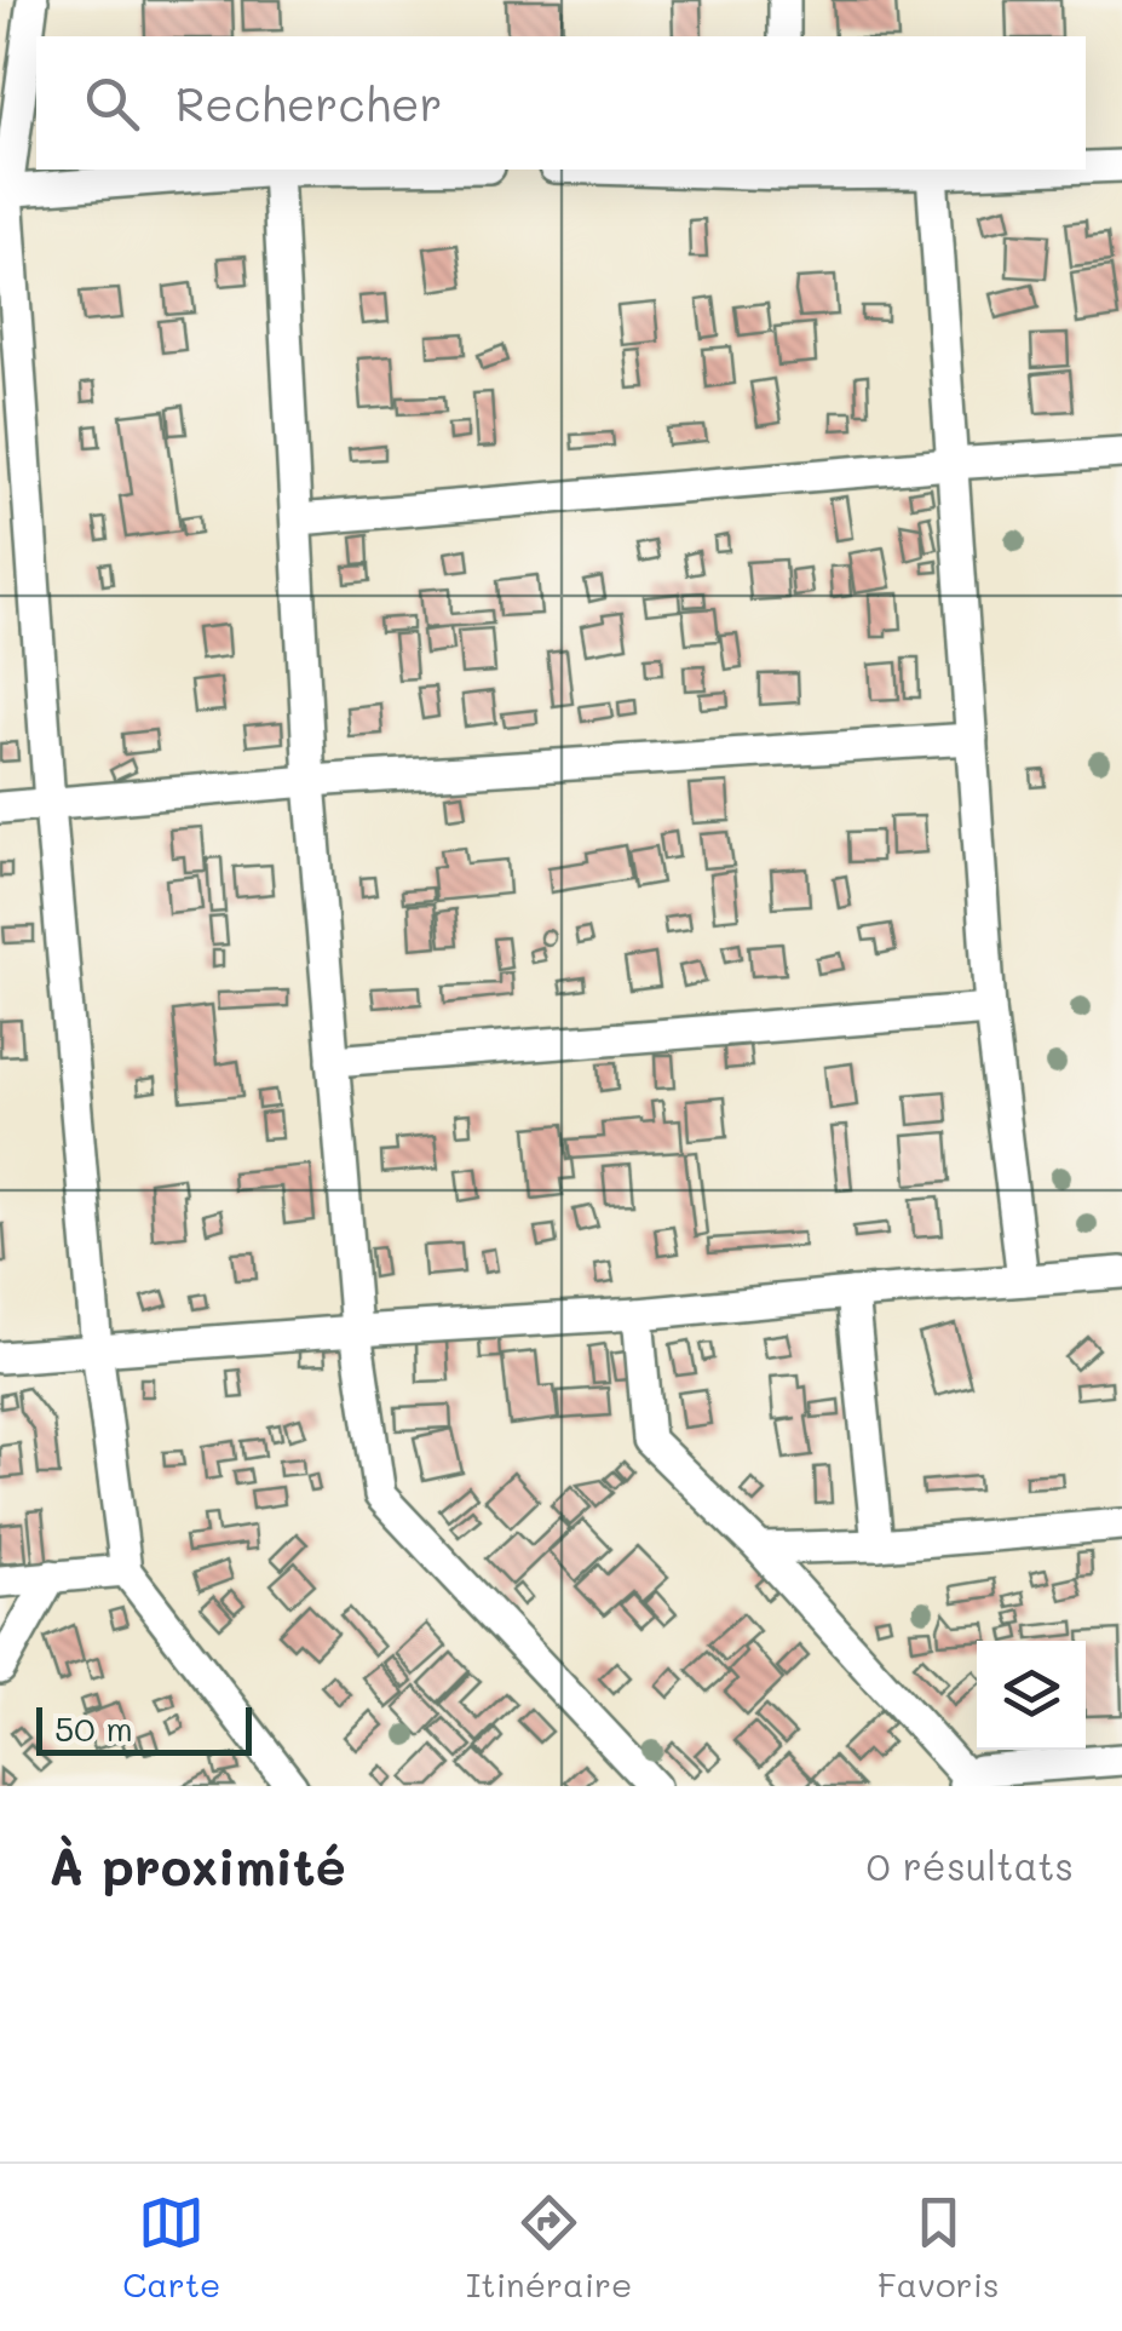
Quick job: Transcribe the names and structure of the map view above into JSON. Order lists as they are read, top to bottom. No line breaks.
{"scale_bar":"50 m","page":{"search":"Rechercher","scale":"50 m","heading":["À proximité","0 résultats"],"nav":["Carte","Itinéraire","Favoris"]}}
